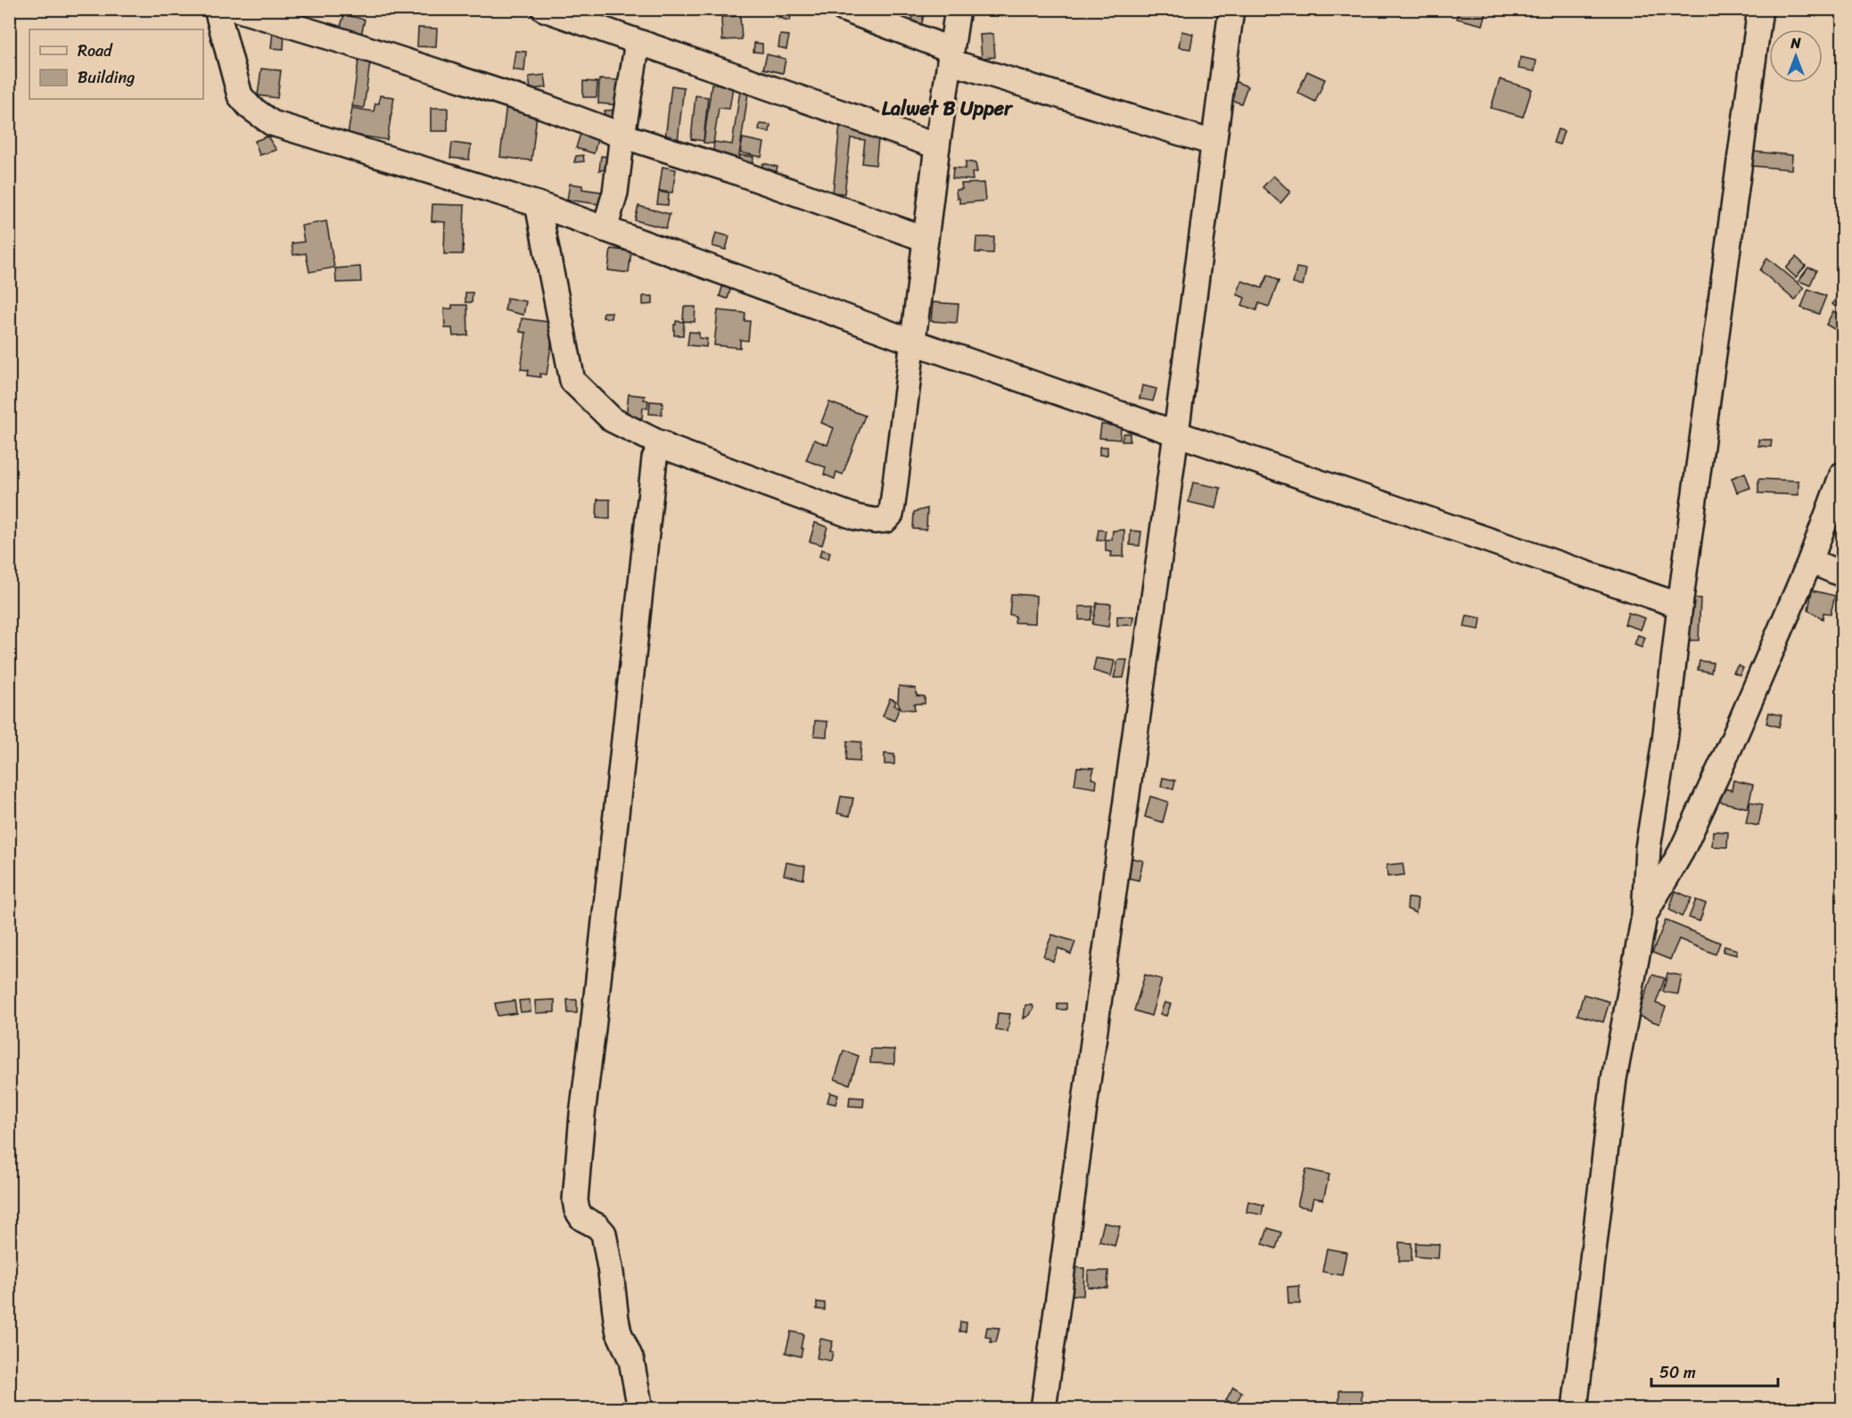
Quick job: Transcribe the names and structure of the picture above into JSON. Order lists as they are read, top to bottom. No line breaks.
{"districts":["Lalwet B Upper"],"legend":["Road","Building"],"scale_bar":"50 m","north":"top"}
